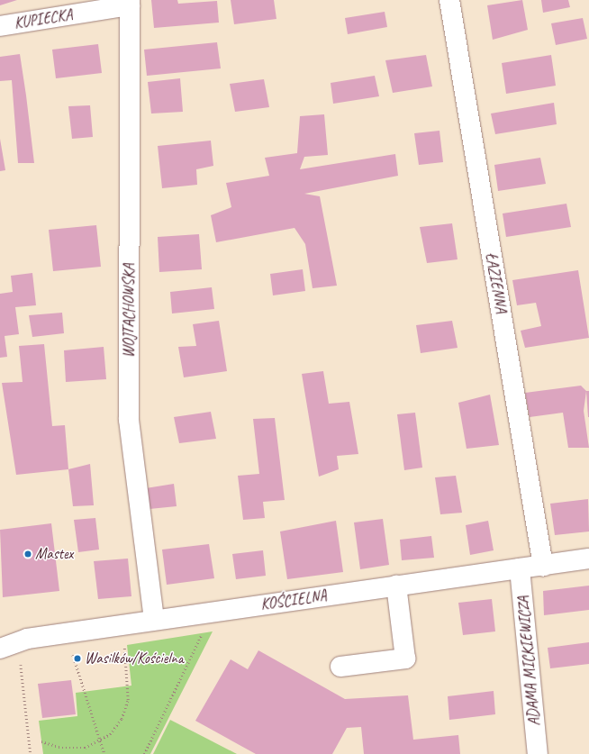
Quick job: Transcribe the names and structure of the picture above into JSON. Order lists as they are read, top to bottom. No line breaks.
{"streets":{"street":["KUPIECKA","ŁAZIENNA","WOJTACHOWSKA","KOŚCIELNA","ADAMA MICKIEWICZA"]},"crossings":[["KUPIECKA","WOJTACHOWSKA"],["ŁAZIENNA","KOŚCIELNA"],["WOJTACHOWSKA","KOŚCIELNA"],["KOŚCIELNA","ADAMA MICKIEWICZA"]],"places":["Mastex","Wasilków/Kościelna"]}
